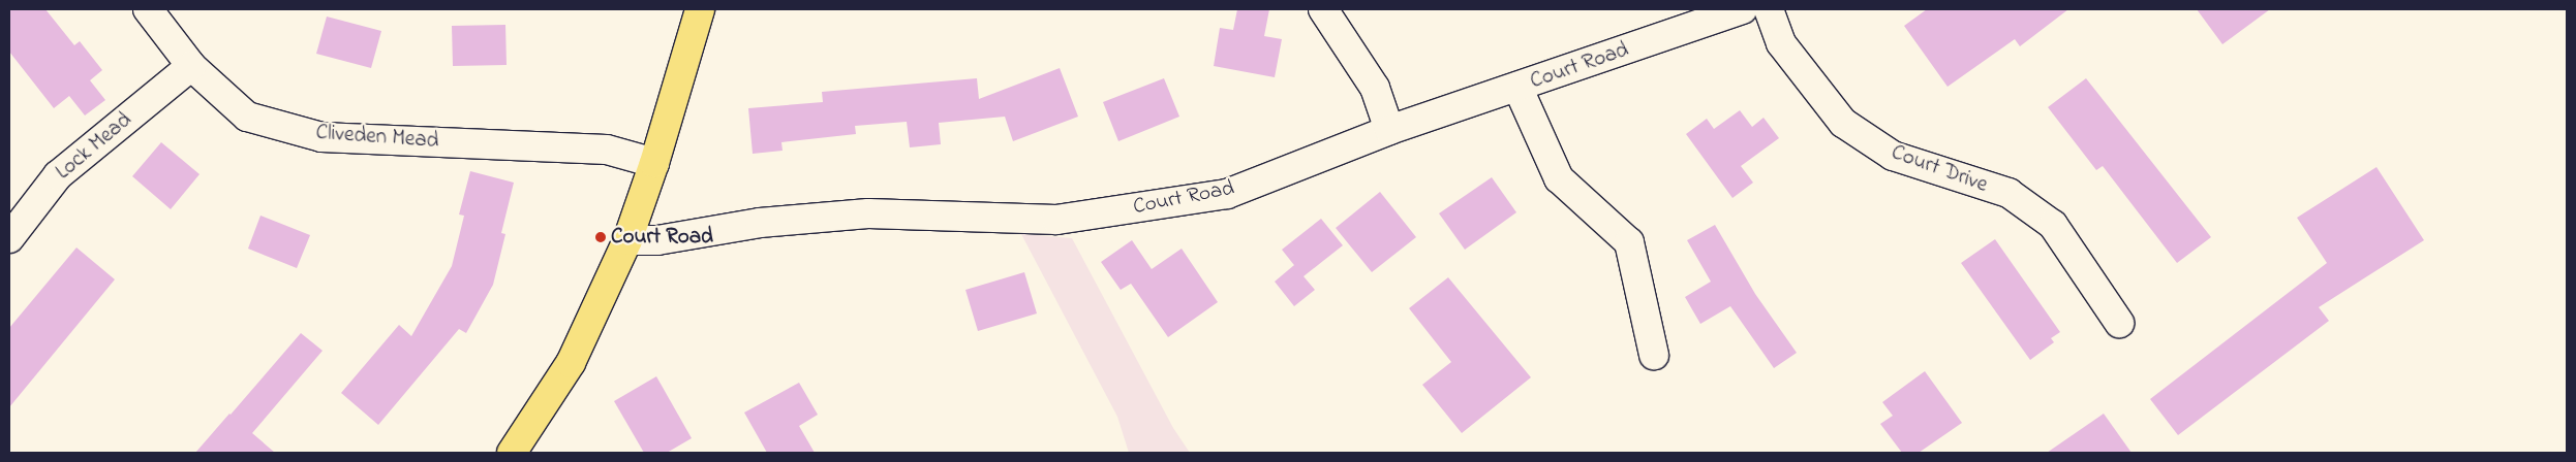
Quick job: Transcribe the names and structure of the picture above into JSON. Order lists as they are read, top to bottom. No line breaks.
{"streets":{"street":["Court Road","Cliveden Mead","Lock Mead","Court Drive"]},"crossings":[["Cliveden Mead","Lock Mead"]],"places":["Court Road"]}
